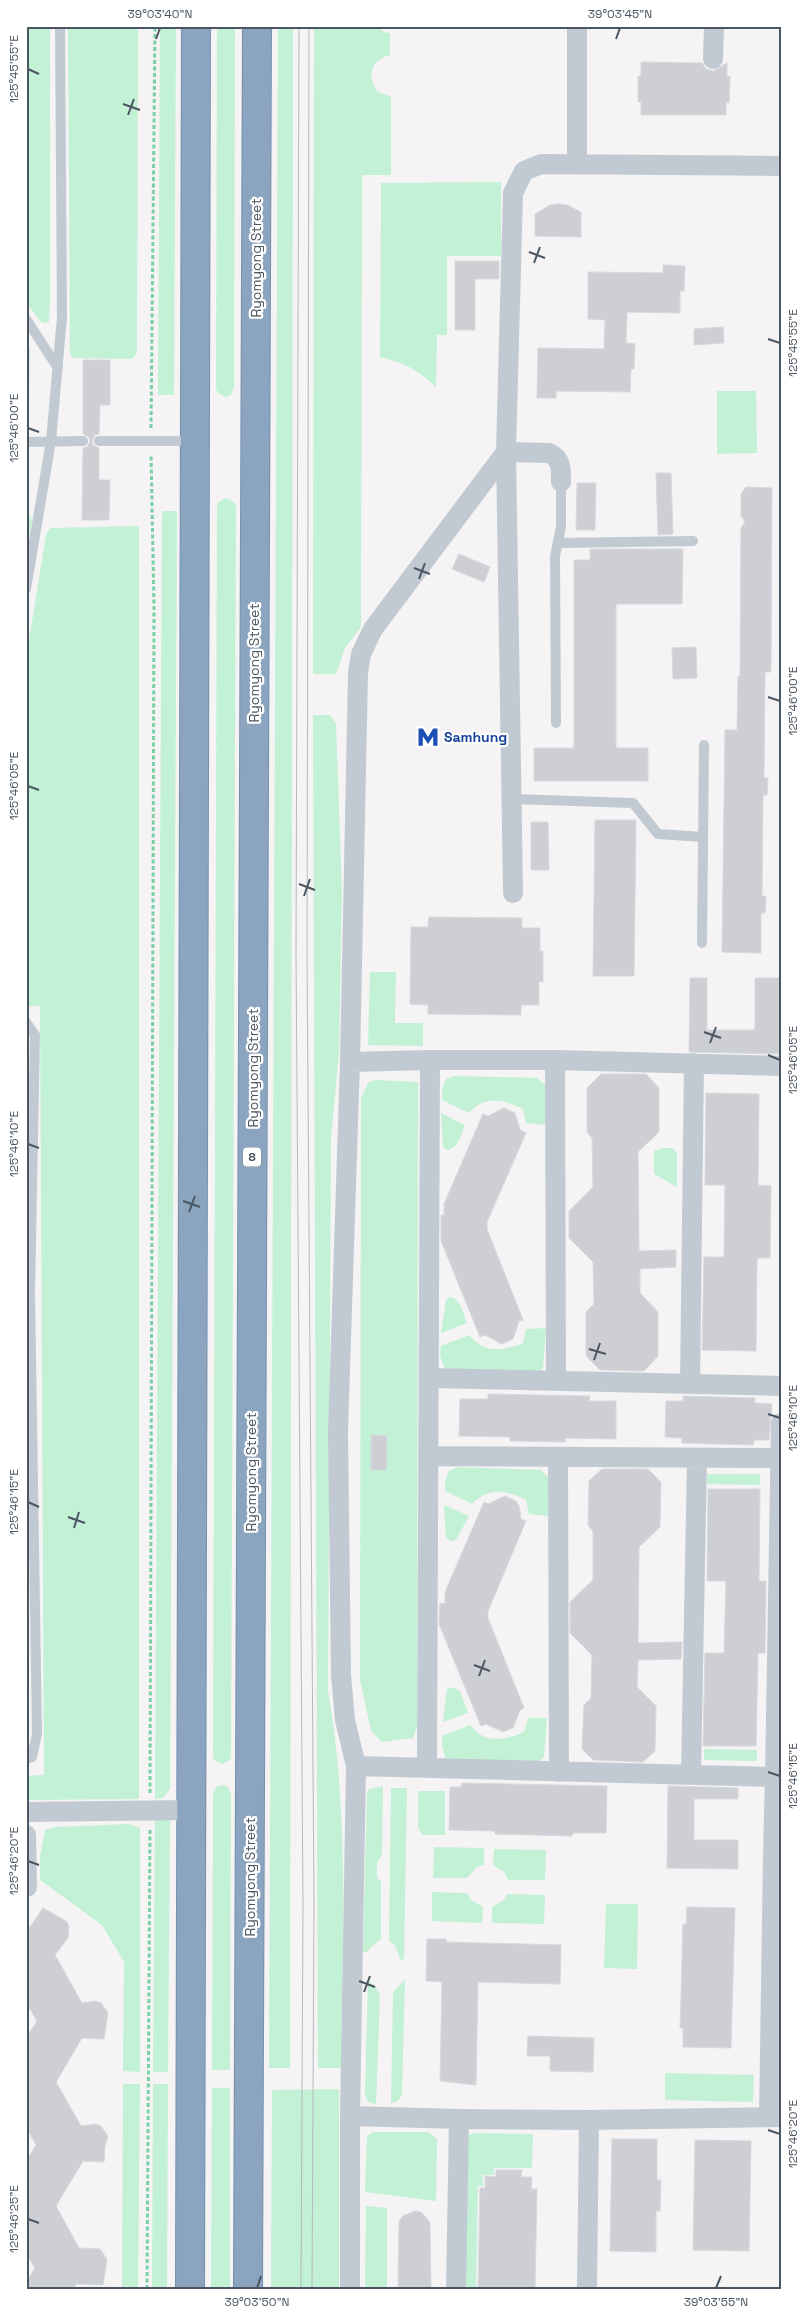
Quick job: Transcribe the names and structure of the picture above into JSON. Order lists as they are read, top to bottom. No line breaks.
{"streets":{"highway":["Ryomyong Street","8"]},"places":{"metro station":["Samhung"]},"coordinates":["39°03'40\"N","39°03'45\"N","125°45'55\"E","125°46'00\"E","125°46'05\"E","125°46'10\"E","125°46'15\"E","125°46'20\"E","125°46'25\"E","39°03'50\"N","39°03'55\"N"]}
